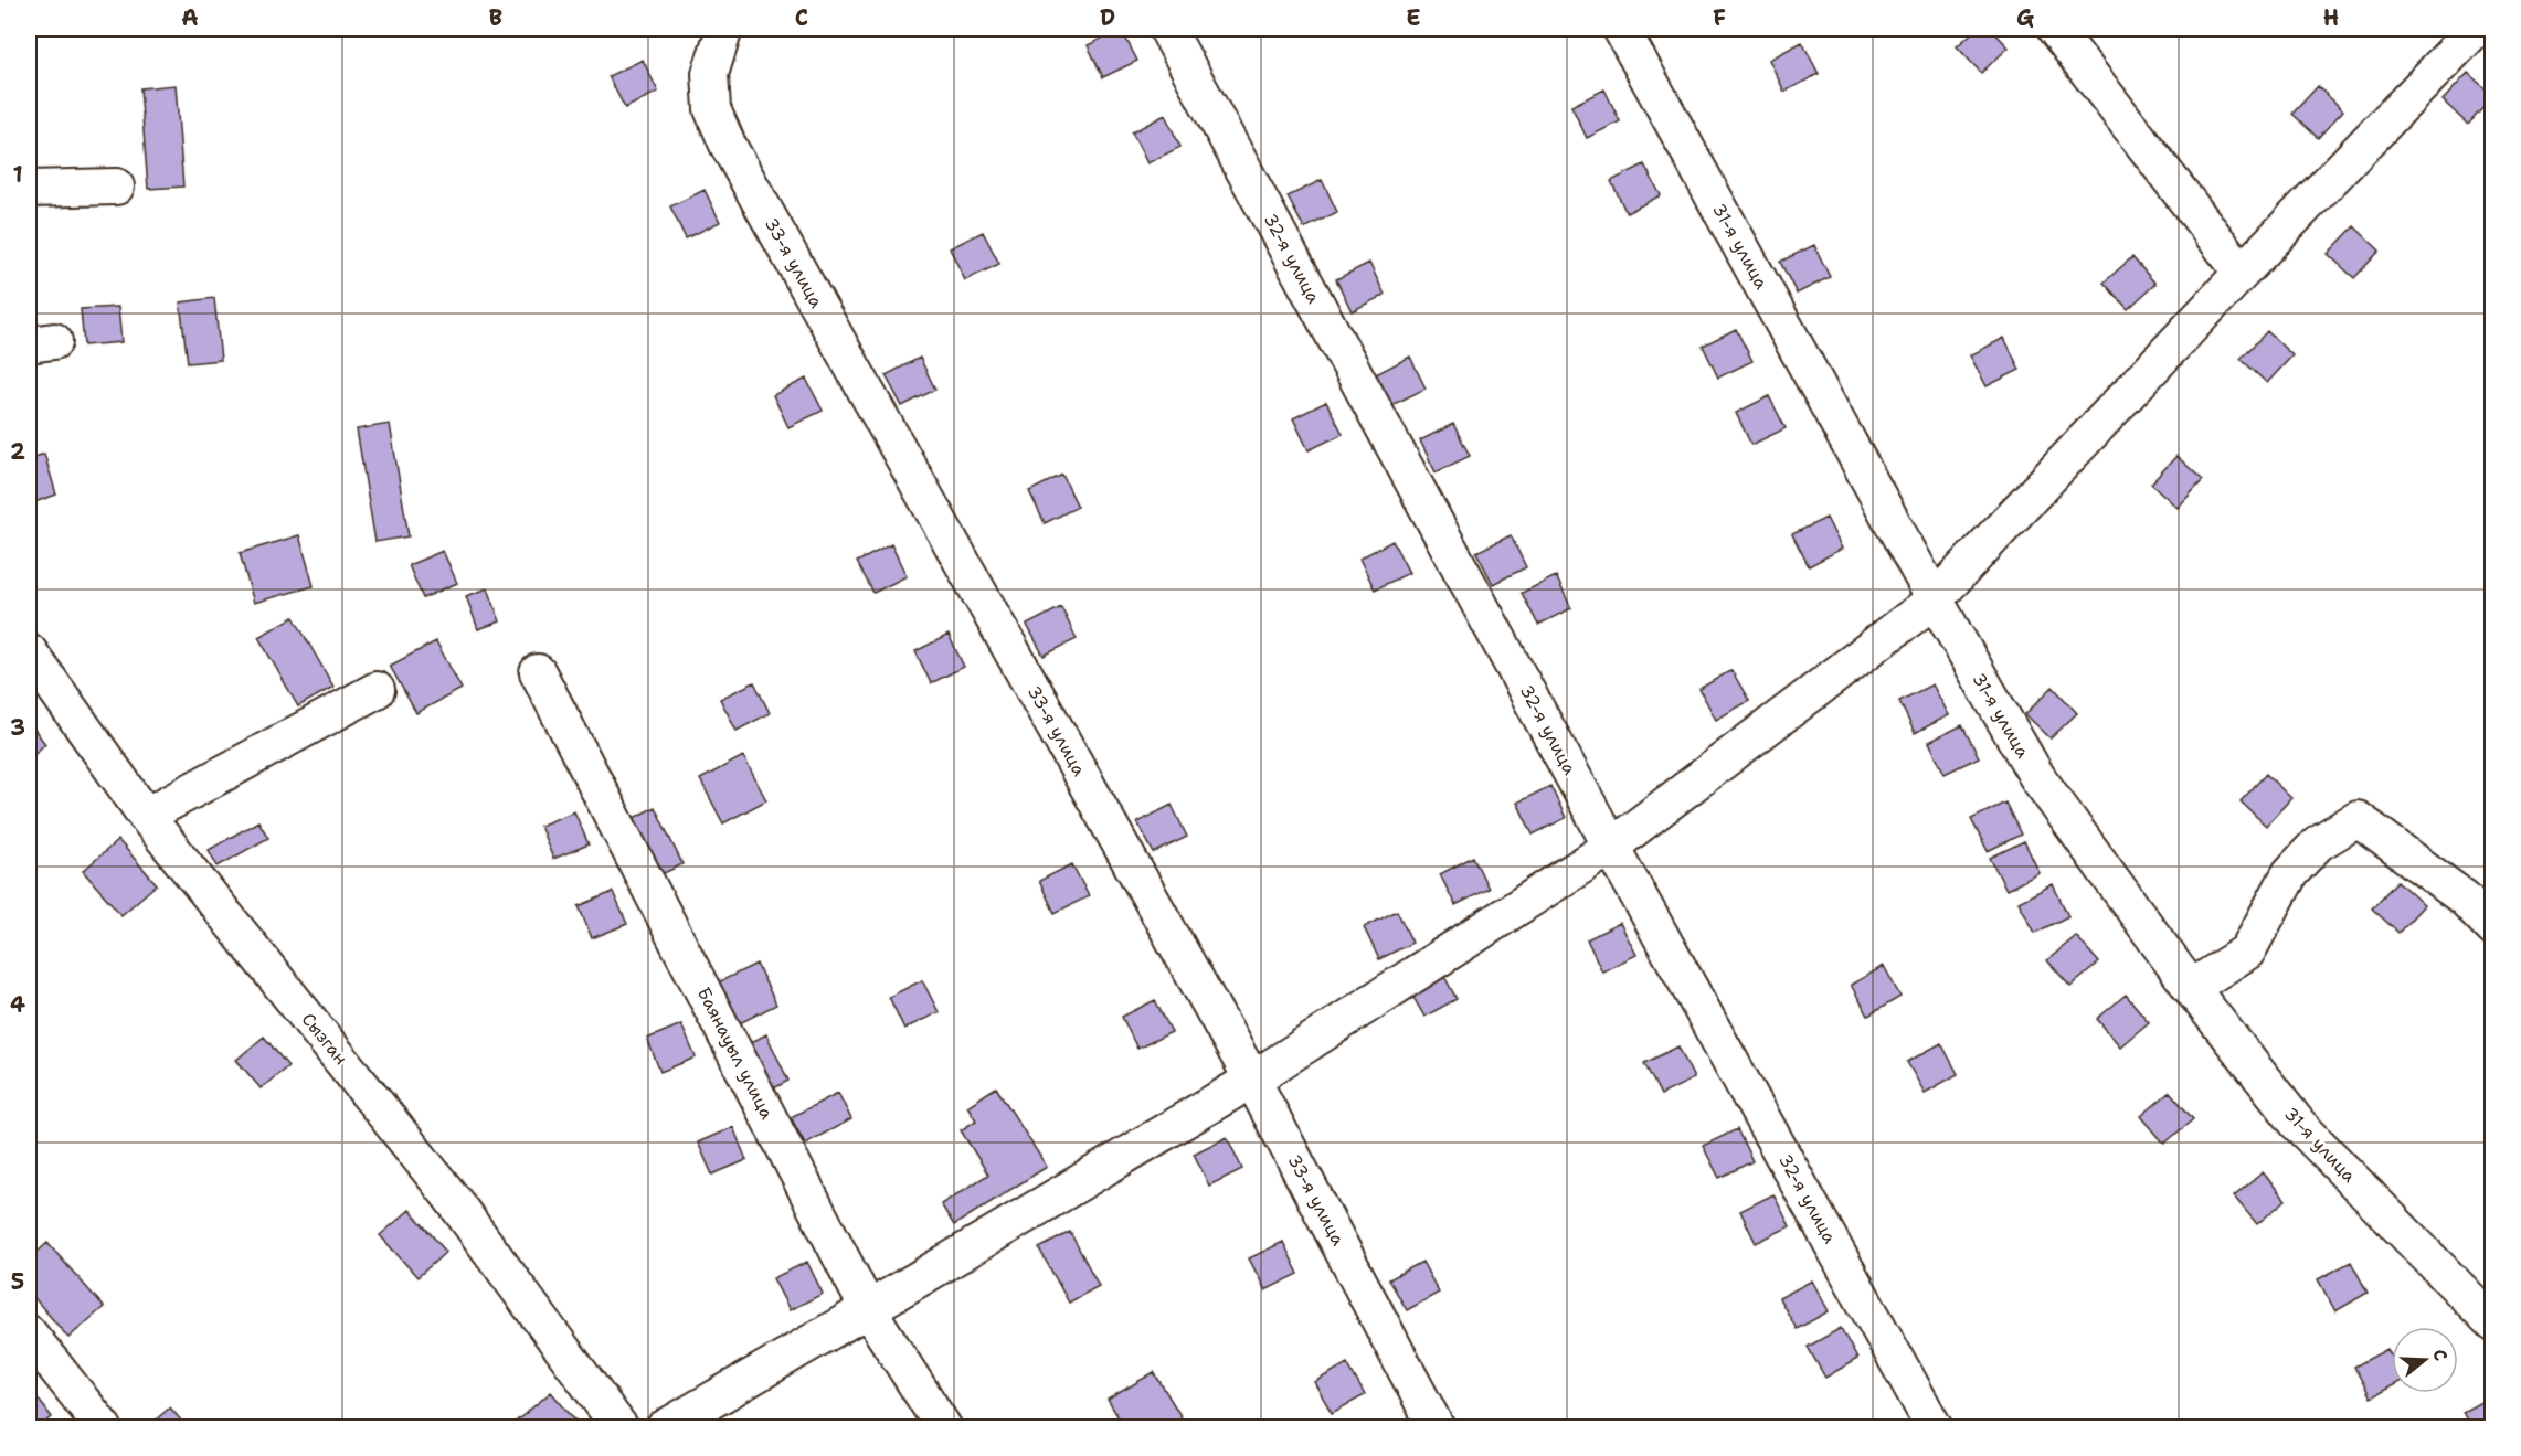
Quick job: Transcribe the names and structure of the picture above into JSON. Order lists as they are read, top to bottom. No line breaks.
{"streets":{"street":["31-я улица","32-я улица","33-я улица","Сызган","Баянауыл улица"]},"north":"right","grid":{"columns":["A","B","C","D","E","F","G","H"],"rows":["1","2","3","4","5"]}}
